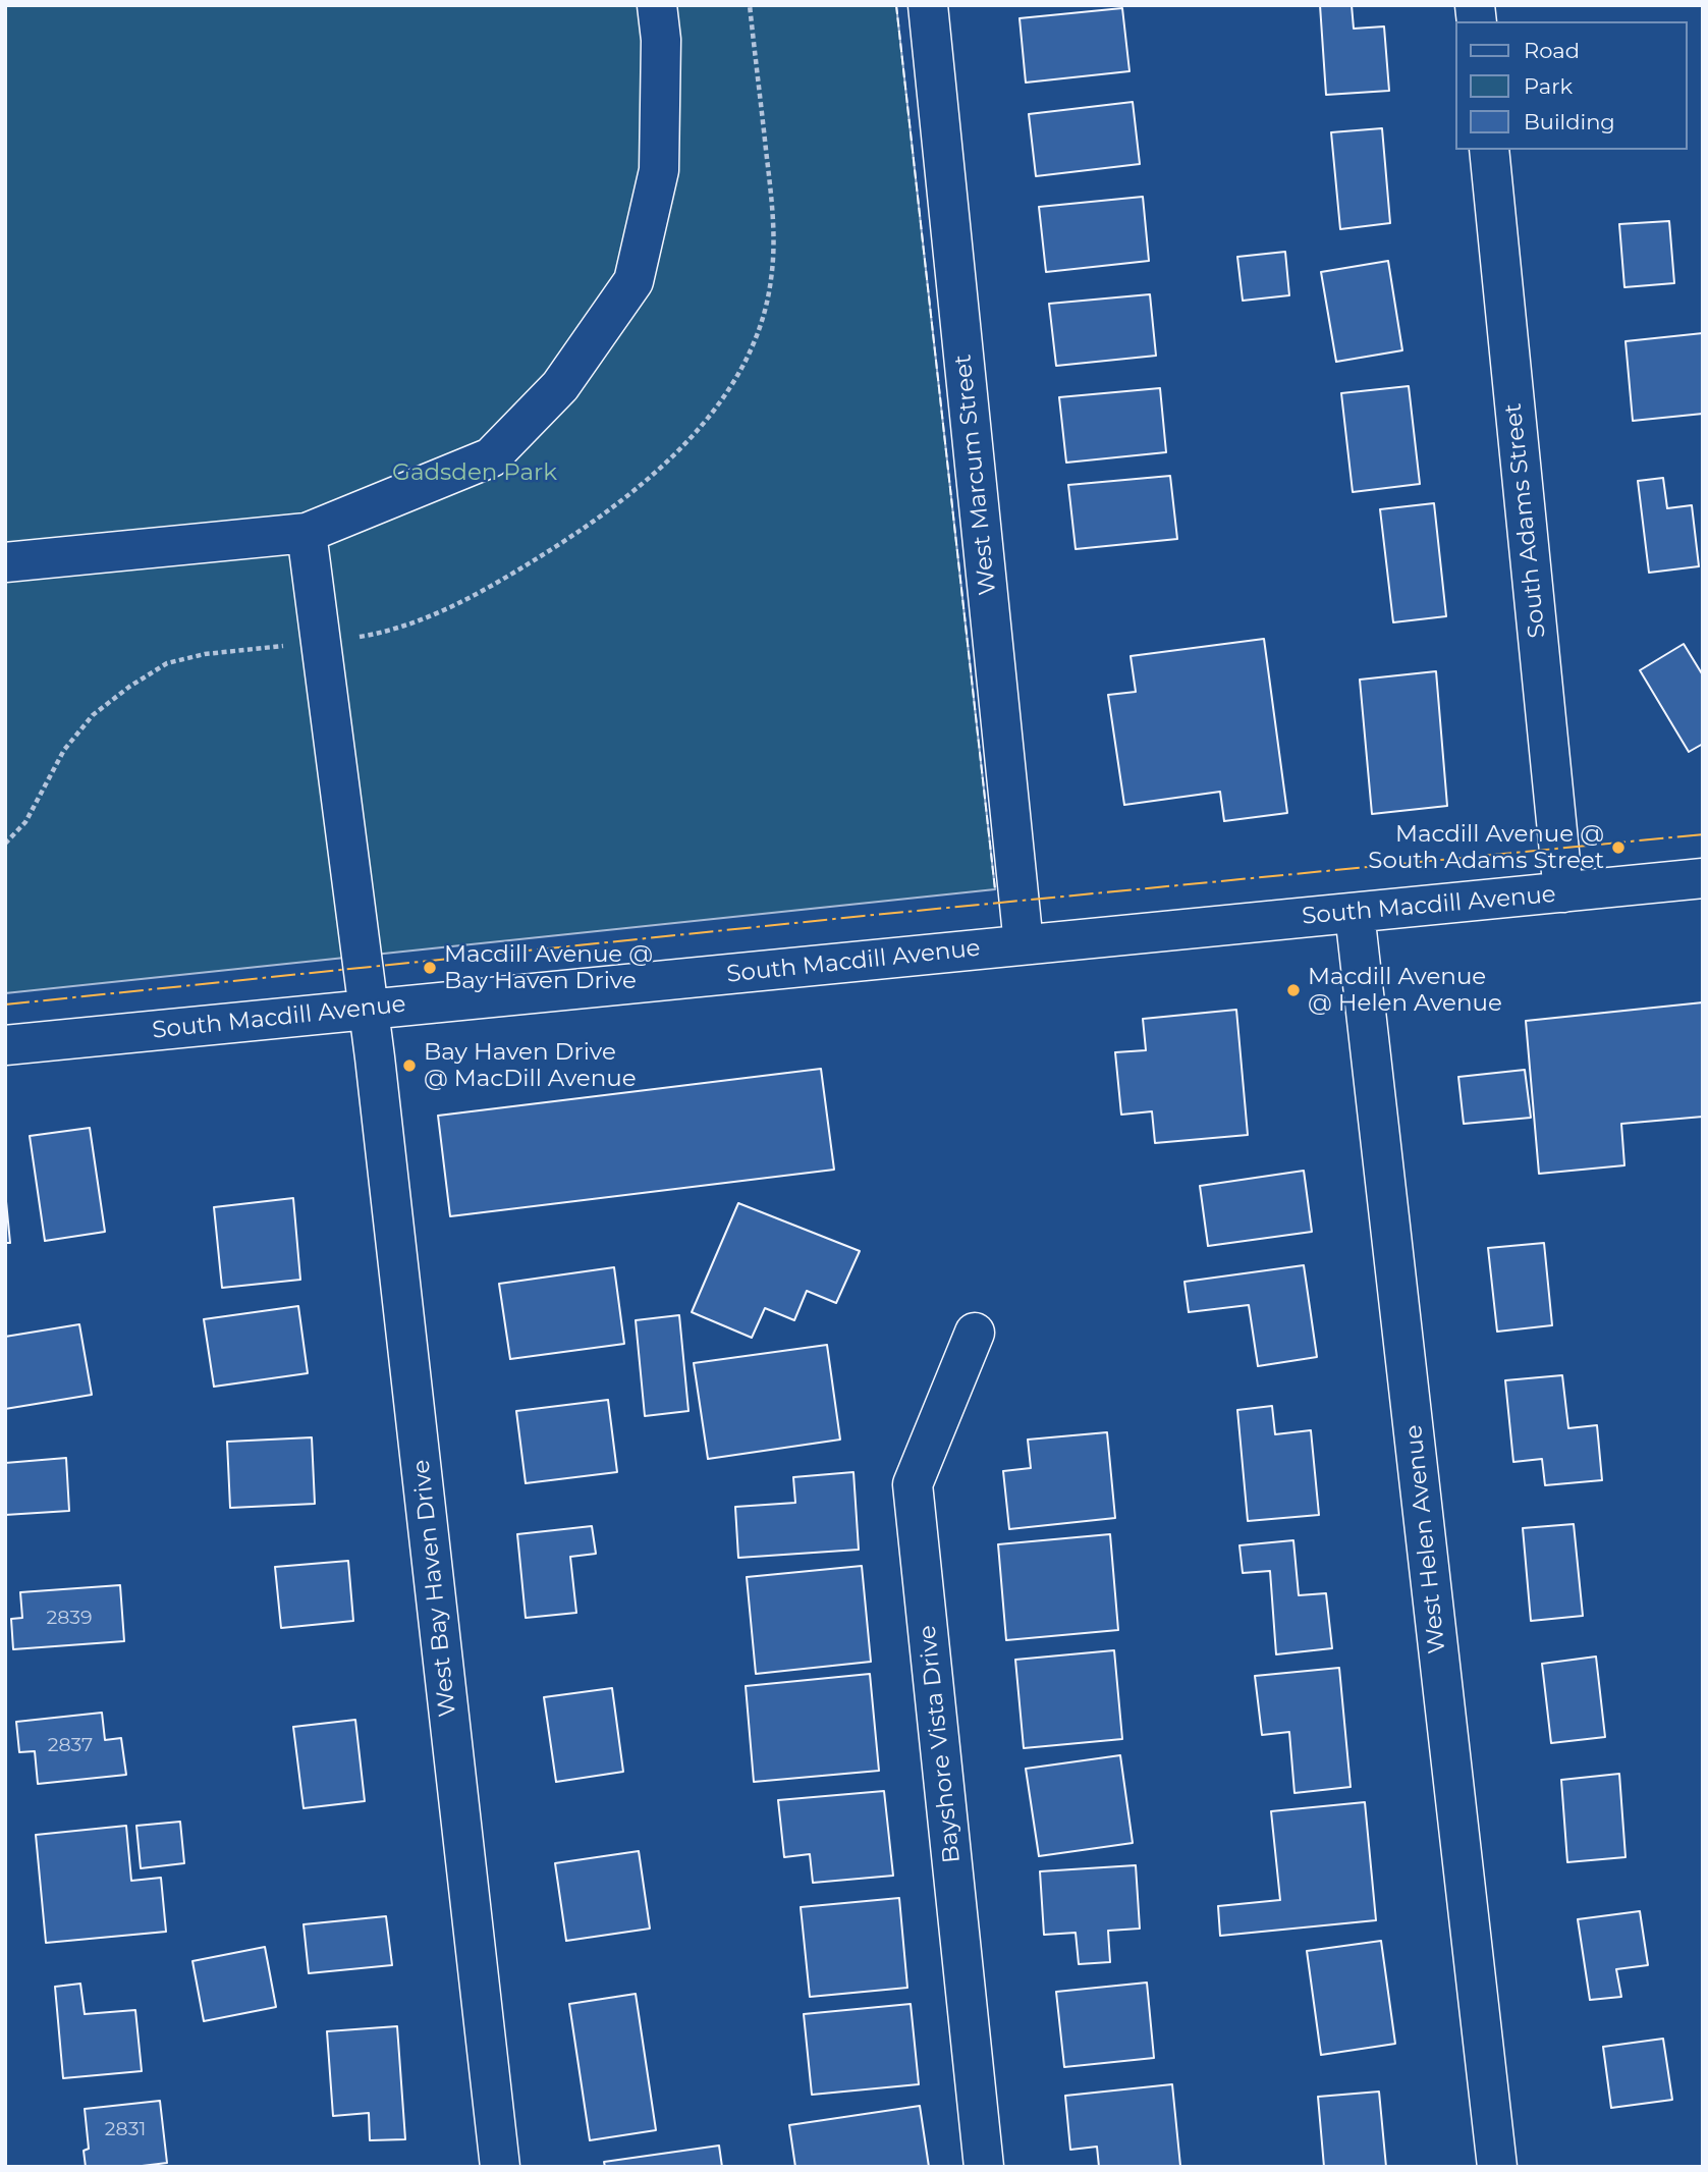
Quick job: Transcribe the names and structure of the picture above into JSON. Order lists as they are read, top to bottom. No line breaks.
{"streets":{"street":["West Marcum Street","South Adams Street","South Macdill Avenue","West Helen Avenue","West Bay Haven Drive","Bayshore Vista Drive"]},"crossings":[["West Marcum Street","South Macdill Avenue"],["South Adams Street","South Macdill Avenue"],["South Macdill Avenue","West Helen Avenue"],["South Macdill Avenue","West Bay Haven Drive"]],"parks":["Gadsden Park"],"places":["Macdill Avenue @ South Adams Street","Macdill Avenue @ Bay Haven Drive","Macdill Avenue @ Helen Avenue","Bay Haven Drive @ MacDill Avenue"],"house_numbers":["2839","2837","2831"],"legend":["Road","Park","Building"]}
